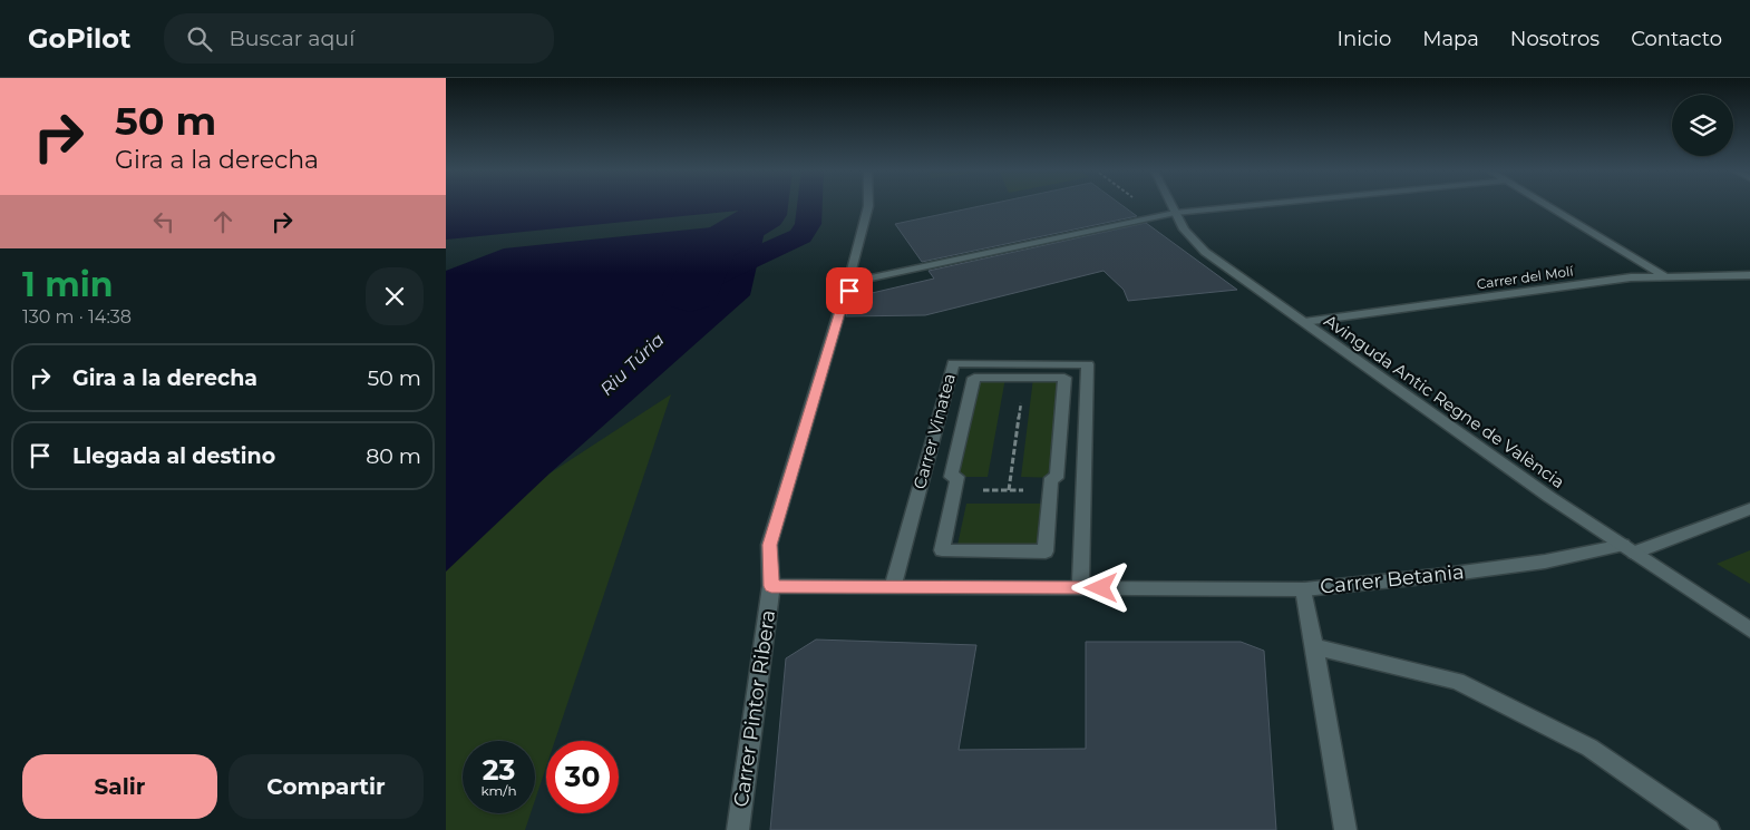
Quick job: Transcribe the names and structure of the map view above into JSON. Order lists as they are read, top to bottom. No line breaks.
{"streets":{"street":["Carrer del Molí","Avinguda Antic Regne de València","Carrer Vinatea","Carrer Betania","Carrer Pintor Ribera"]},"crossings":[["Carrer del Molí","Avinguda Antic Regne de València"],["Avinguda Antic Regne de València","Carrer Betania"]],"water":["Riu Túria"],"page":{"header":"GoPilot","search":"Buscar aquí","nav":["Inicio","Mapa","Nosotros","Contacto"],"turn":["50 m","Gira a la derecha"],"heading":["1 min","130 m · 14:38"],"list":[{"name":"Gira a la derecha","value":"50 m"},{"name":"Llegada al destino","value":"80 m"}],"speed":"23 km/h","limit":"30","buttons":["Salir","Compartir"]}}
